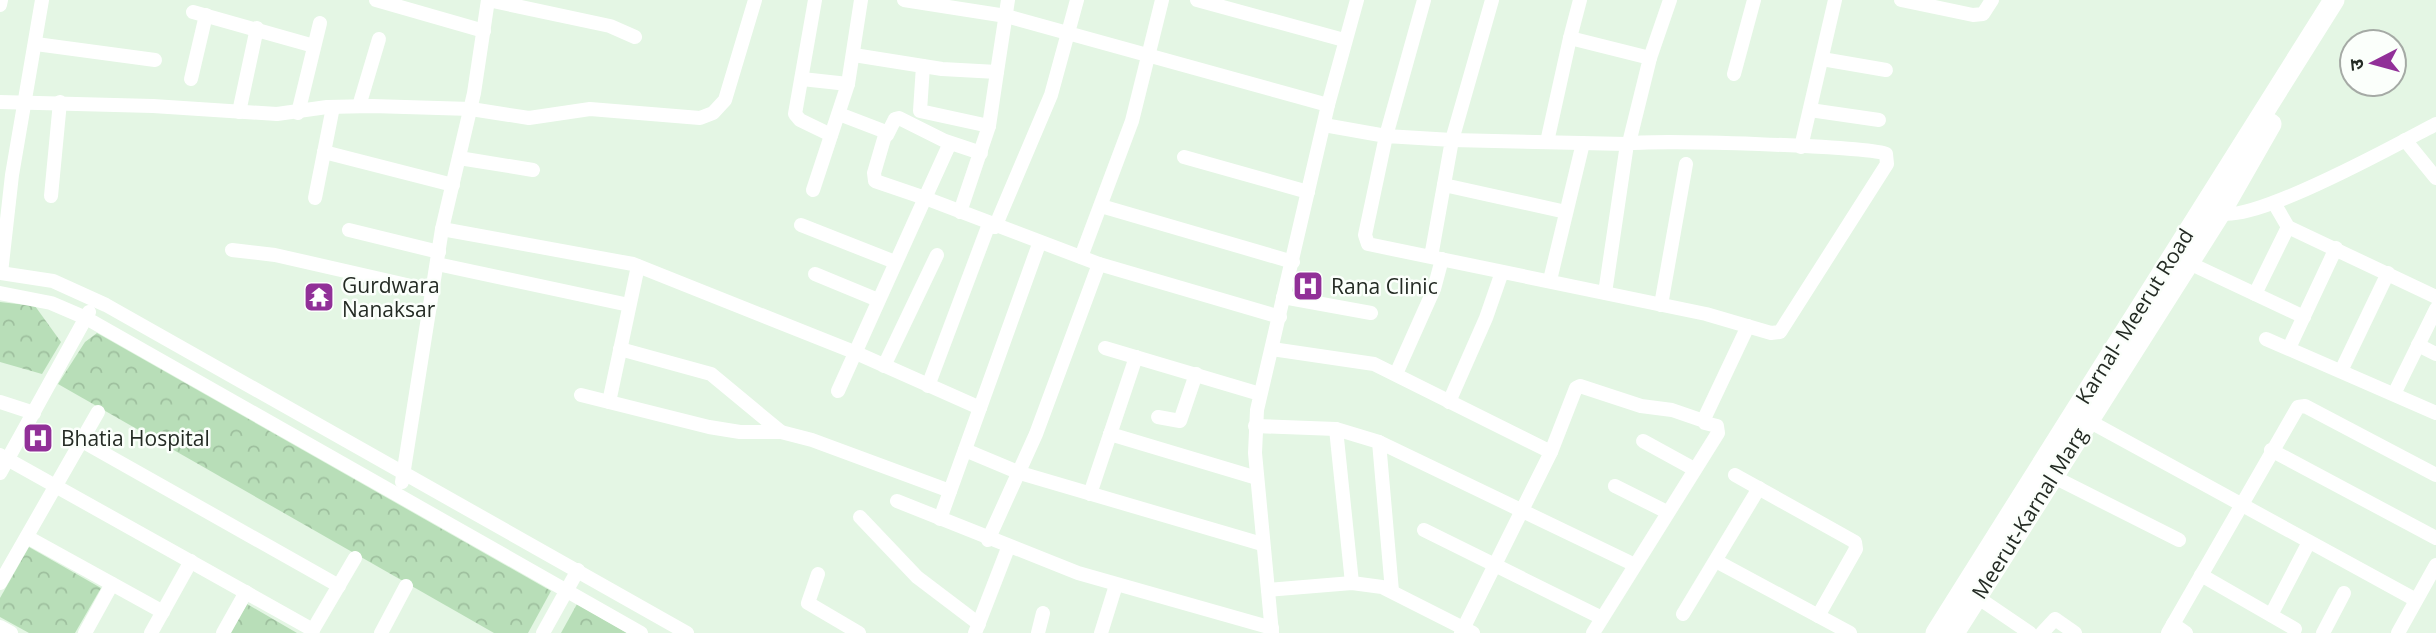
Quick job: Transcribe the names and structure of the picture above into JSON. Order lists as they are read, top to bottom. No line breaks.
{"streets":{"highway":["Karnal- Meerut Road","Meerut-Karnal Marg"]},"crossings":[["Karnal- Meerut Road","Meerut-Karnal Marg"]],"places":{"hospital":["Rana Clinic","Bhatia Hospital"],"temple":["Gurdwara Nanaksar"]},"north":"left"}
